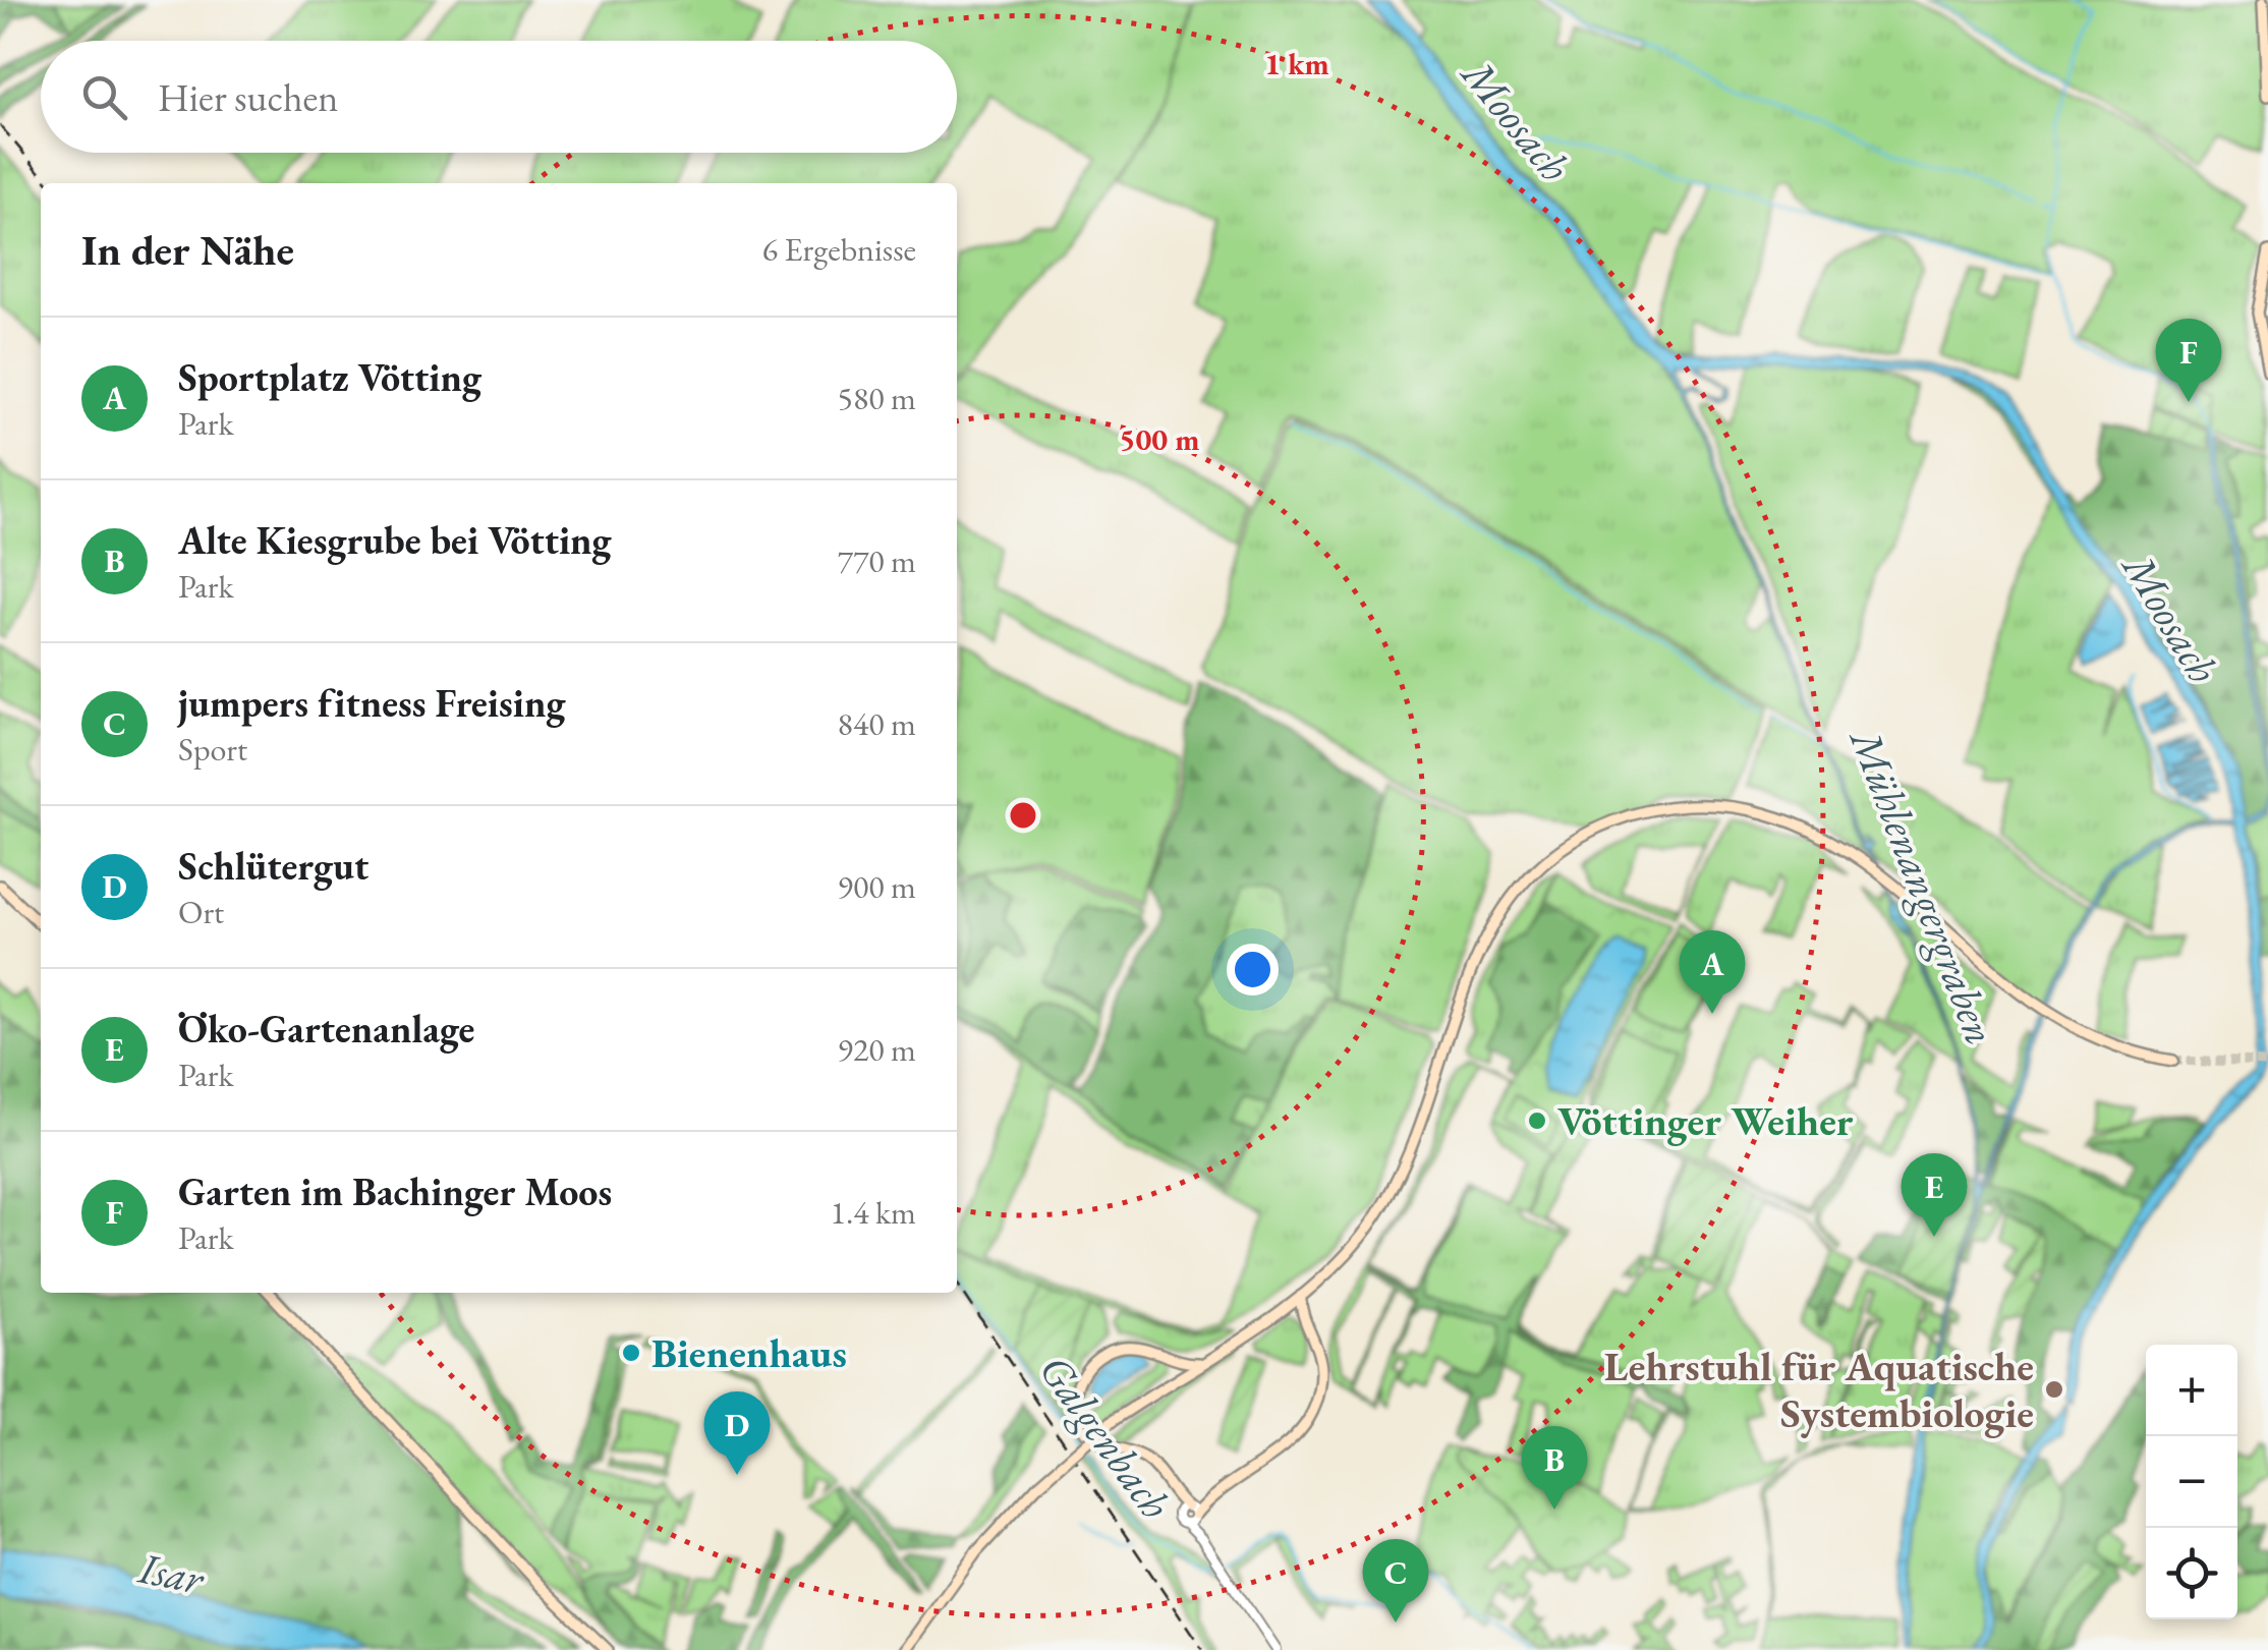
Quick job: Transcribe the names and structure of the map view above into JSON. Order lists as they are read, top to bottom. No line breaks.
{"water":["Moosach","Mühlenangergraben","Galgenbach","Isar"],"places":["Vöttinger Weiher","Bienenhaus","Lehrstuhl für Aquatische Systembiologie"],"page":{"search":"Hier suchen","heading":["In der Nähe","6 Ergebnisse"],"list":[{"mark":"A","name":"Sportplatz Vötting","note":"Park","value":"580 m"},{"mark":"B","name":"Alte Kiesgrube bei Vötting","note":"Park","value":"770 m"},{"mark":"C","name":"jumpers fitness Freising","note":"Sport","value":"840 m"},{"mark":"D","name":"Schlütergut","note":"Ort","value":"900 m"},{"mark":"E","name":"Öko-Gartenanlage","note":"Park","value":"920 m"},{"mark":"F","name":"Garten im Bachinger Moos","note":"Park","value":"1.4 km"}],"pins":["F","A","E","D","B","C"],"map_buttons":["+","−"]},"rings":["1 km","500 m"]}
